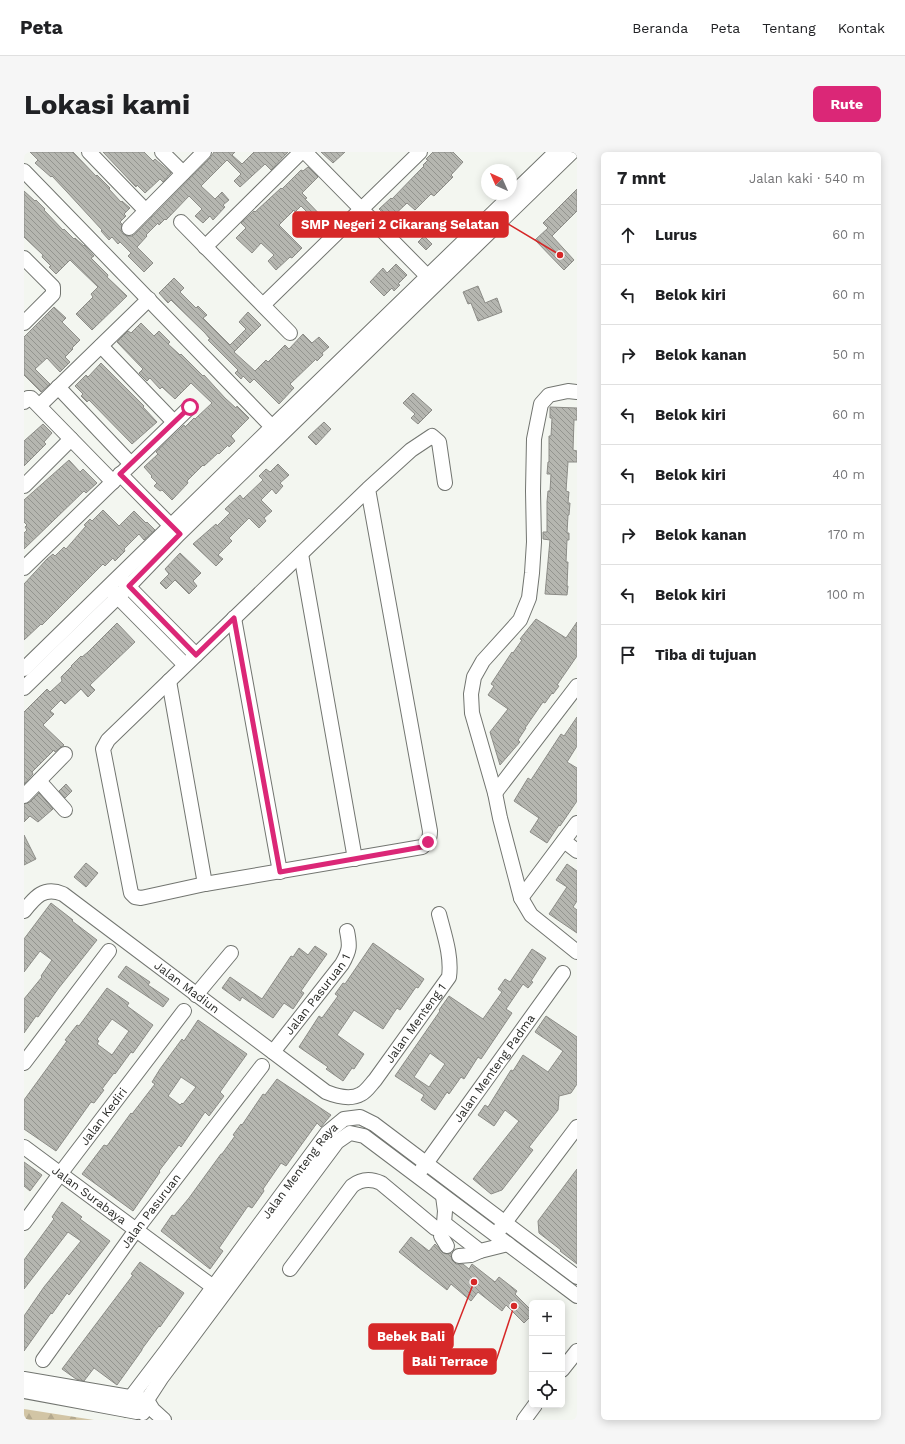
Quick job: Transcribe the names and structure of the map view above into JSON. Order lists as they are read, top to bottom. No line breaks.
{"streets":{"street":["Jalan Madiun","Jalan Pasuruan 1","Jalan Menteng 1","Jalan Menteng Padma","Jalan Kediri","Jalan Menteng Raya","Jalan Surabaya","Jalan Pasuruan"]},"crossings":[["Jalan Madiun","Jalan Pasuruan 1"],["Jalan Madiun","Jalan Menteng 1"],["Jalan Menteng Padma","Jalan Menteng Raya"],["Jalan Kediri","Jalan Surabaya"],["Jalan Menteng Raya","Jalan Surabaya"],["Jalan Surabaya","Jalan Pasuruan"]],"places":["SMP Negeri 2 Cikarang Selatan","Bebek Bali","Bali Terrace"],"north":"top left","page":{"header":"Peta","nav":["Beranda","Peta","Tentang","Kontak"],"buttons":"Rute","title":"Lokasi kami","heading":["7 mnt","Jalan kaki · 540 m"],"list":[["Lurus","60 m"],["Belok kiri","60 m"],["Belok kanan","50 m"],["Belok kiri","60 m"],["Belok kiri","40 m"],["Belok kanan","170 m"],["Belok kiri","100 m"],"Tiba di tujuan"],"map_buttons":["+","−"]}}
